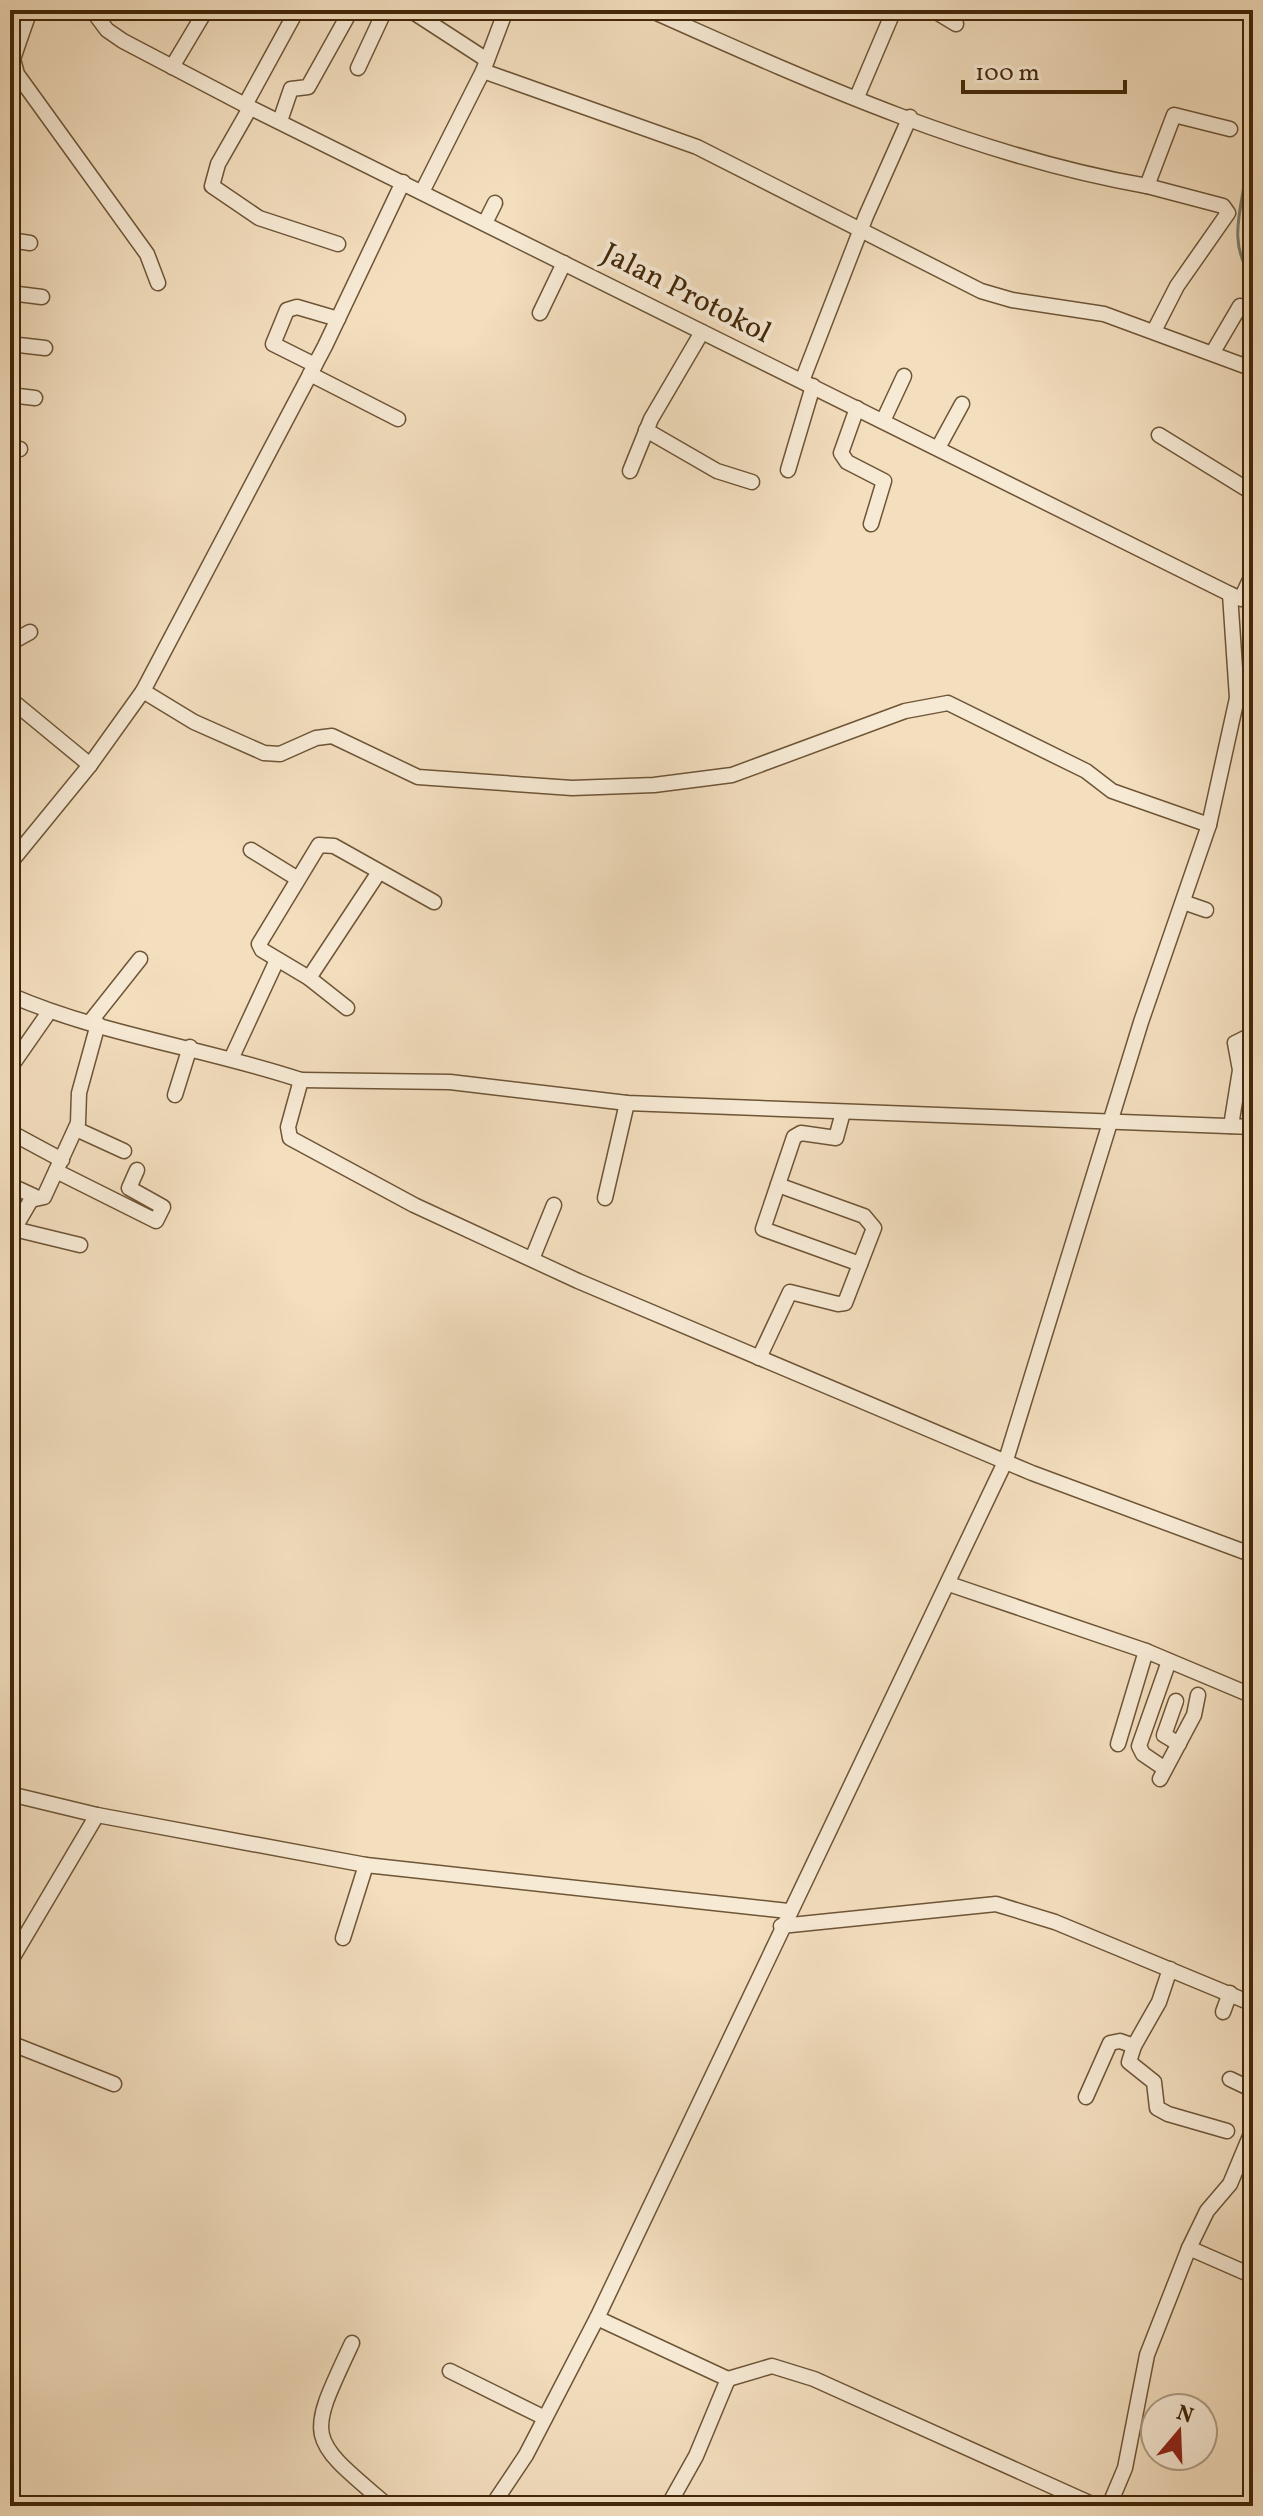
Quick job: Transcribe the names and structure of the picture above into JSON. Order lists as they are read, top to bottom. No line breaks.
{"streets":{"street":["Jalan Protokol"]},"scale_bar":"100 m","north":"top"}
